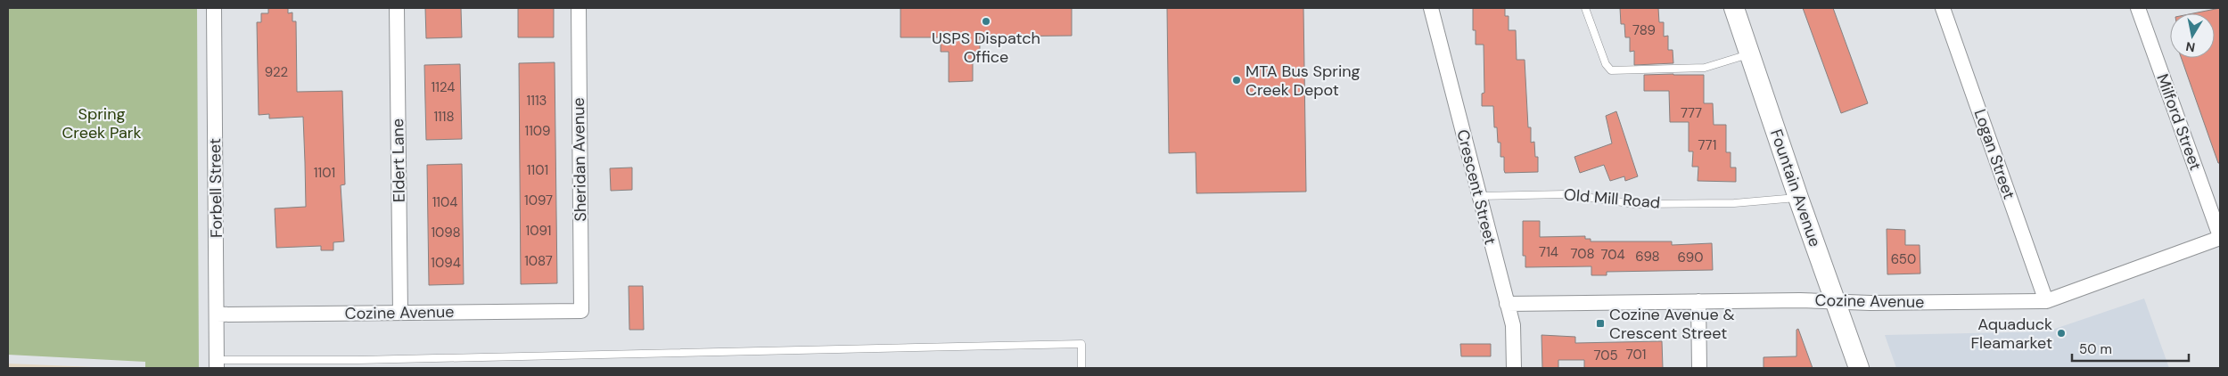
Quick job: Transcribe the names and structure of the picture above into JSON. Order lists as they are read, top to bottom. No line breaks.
{"streets":{"main road":["Fountain Avenue"],"street":["Milford Street","Logan Street","Sheridan Avenue","Eldert Lane","Crescent Street","Forbell Street","Cozine Avenue"],"lane":["Old Mill Road"]},"crossings":[["Milford Street","Cozine Avenue"],["Logan Street","Cozine Avenue"],["Sheridan Avenue","Cozine Avenue"],["Eldert Lane","Cozine Avenue"],["Crescent Street","Old Mill Road"],["Crescent Street","Cozine Avenue"],["Forbell Street","Cozine Avenue"],["Fountain Avenue","Old Mill Road"],["Fountain Avenue","Cozine Avenue"]],"parks":["Spring Creek Park"],"places":{"other":["USPS Dispatch Office","MTA Bus Spring Creek Depot","Aquaduck Fleamarket"],"transit":["Cozine Avenue & Crescent Street"]},"house_numbers":["789","922","1124","1113","777","1118","1109","771","1101","1101","1097","1104","1091","1098","714","708","704","698","690","650","1087","1094","701","705"],"scale_bar":"50 m","north":"bottom"}
